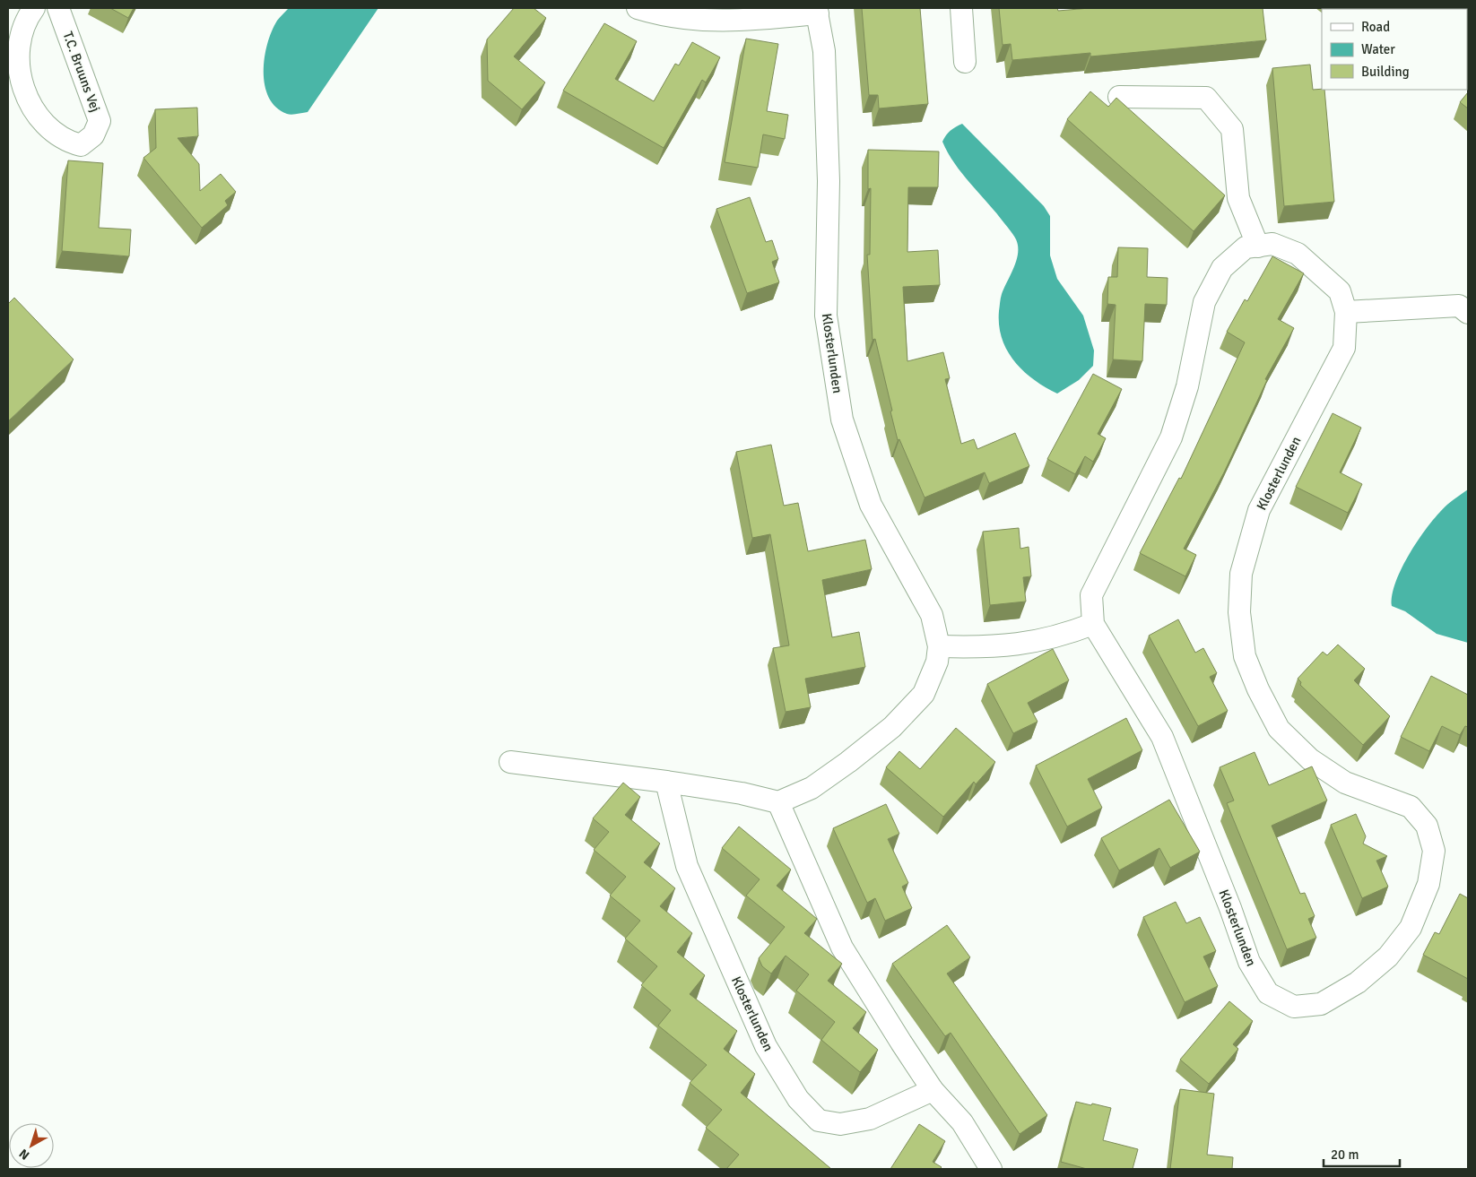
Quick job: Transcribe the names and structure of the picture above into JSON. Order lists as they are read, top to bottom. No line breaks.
{"streets":{"street":["T.C. Bruuns Vej","Klosterlunden"]},"legend":["Road","Water","Building"],"scale_bar":"20 m","north":"bottom left"}
